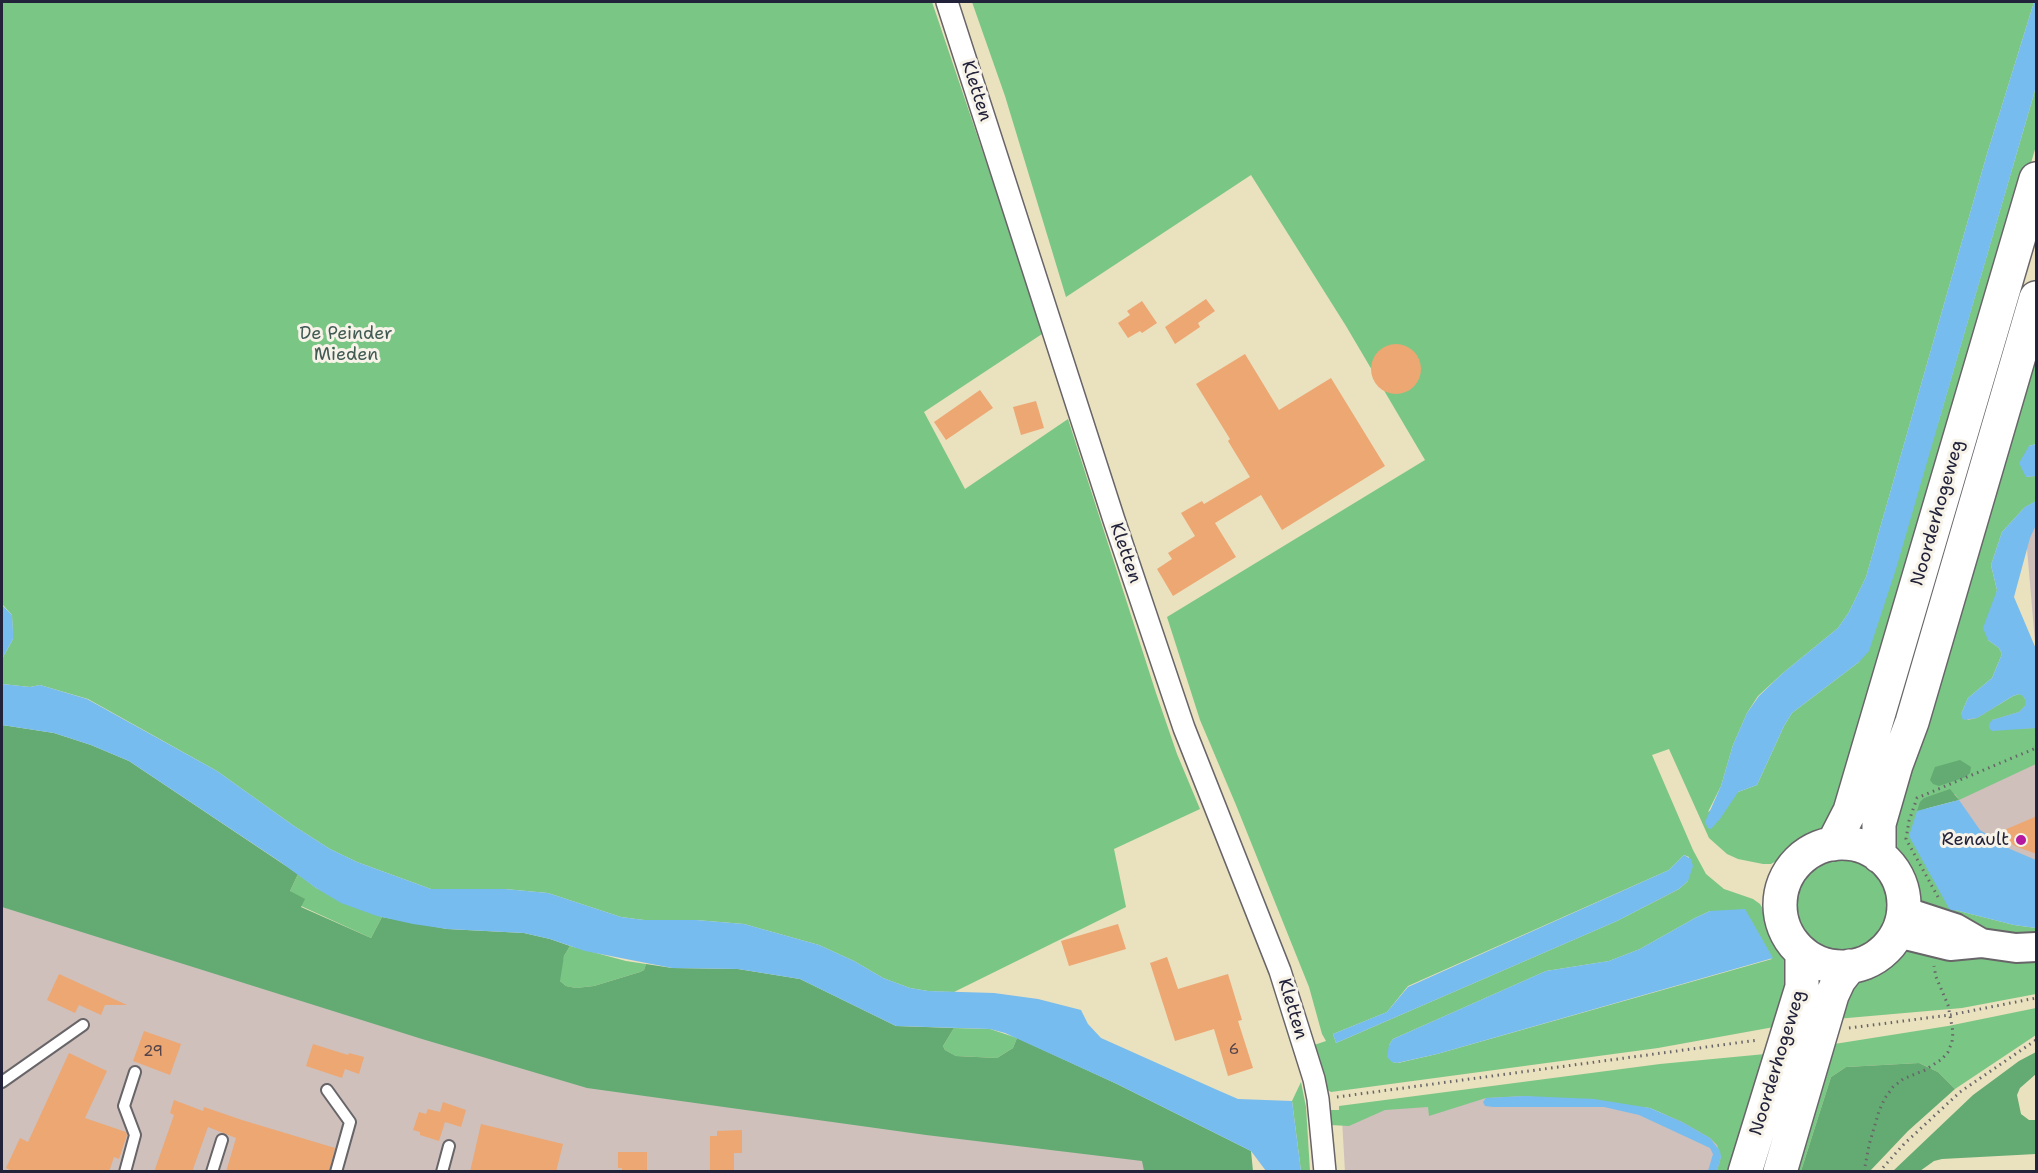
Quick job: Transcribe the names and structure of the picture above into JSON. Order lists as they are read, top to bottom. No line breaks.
{"streets":{"main road":["Noorderhogeweg"],"street":["Kletten"]},"parks":["De Peinder Mieden"],"places":["Renault"],"house_numbers":["6","29"]}
